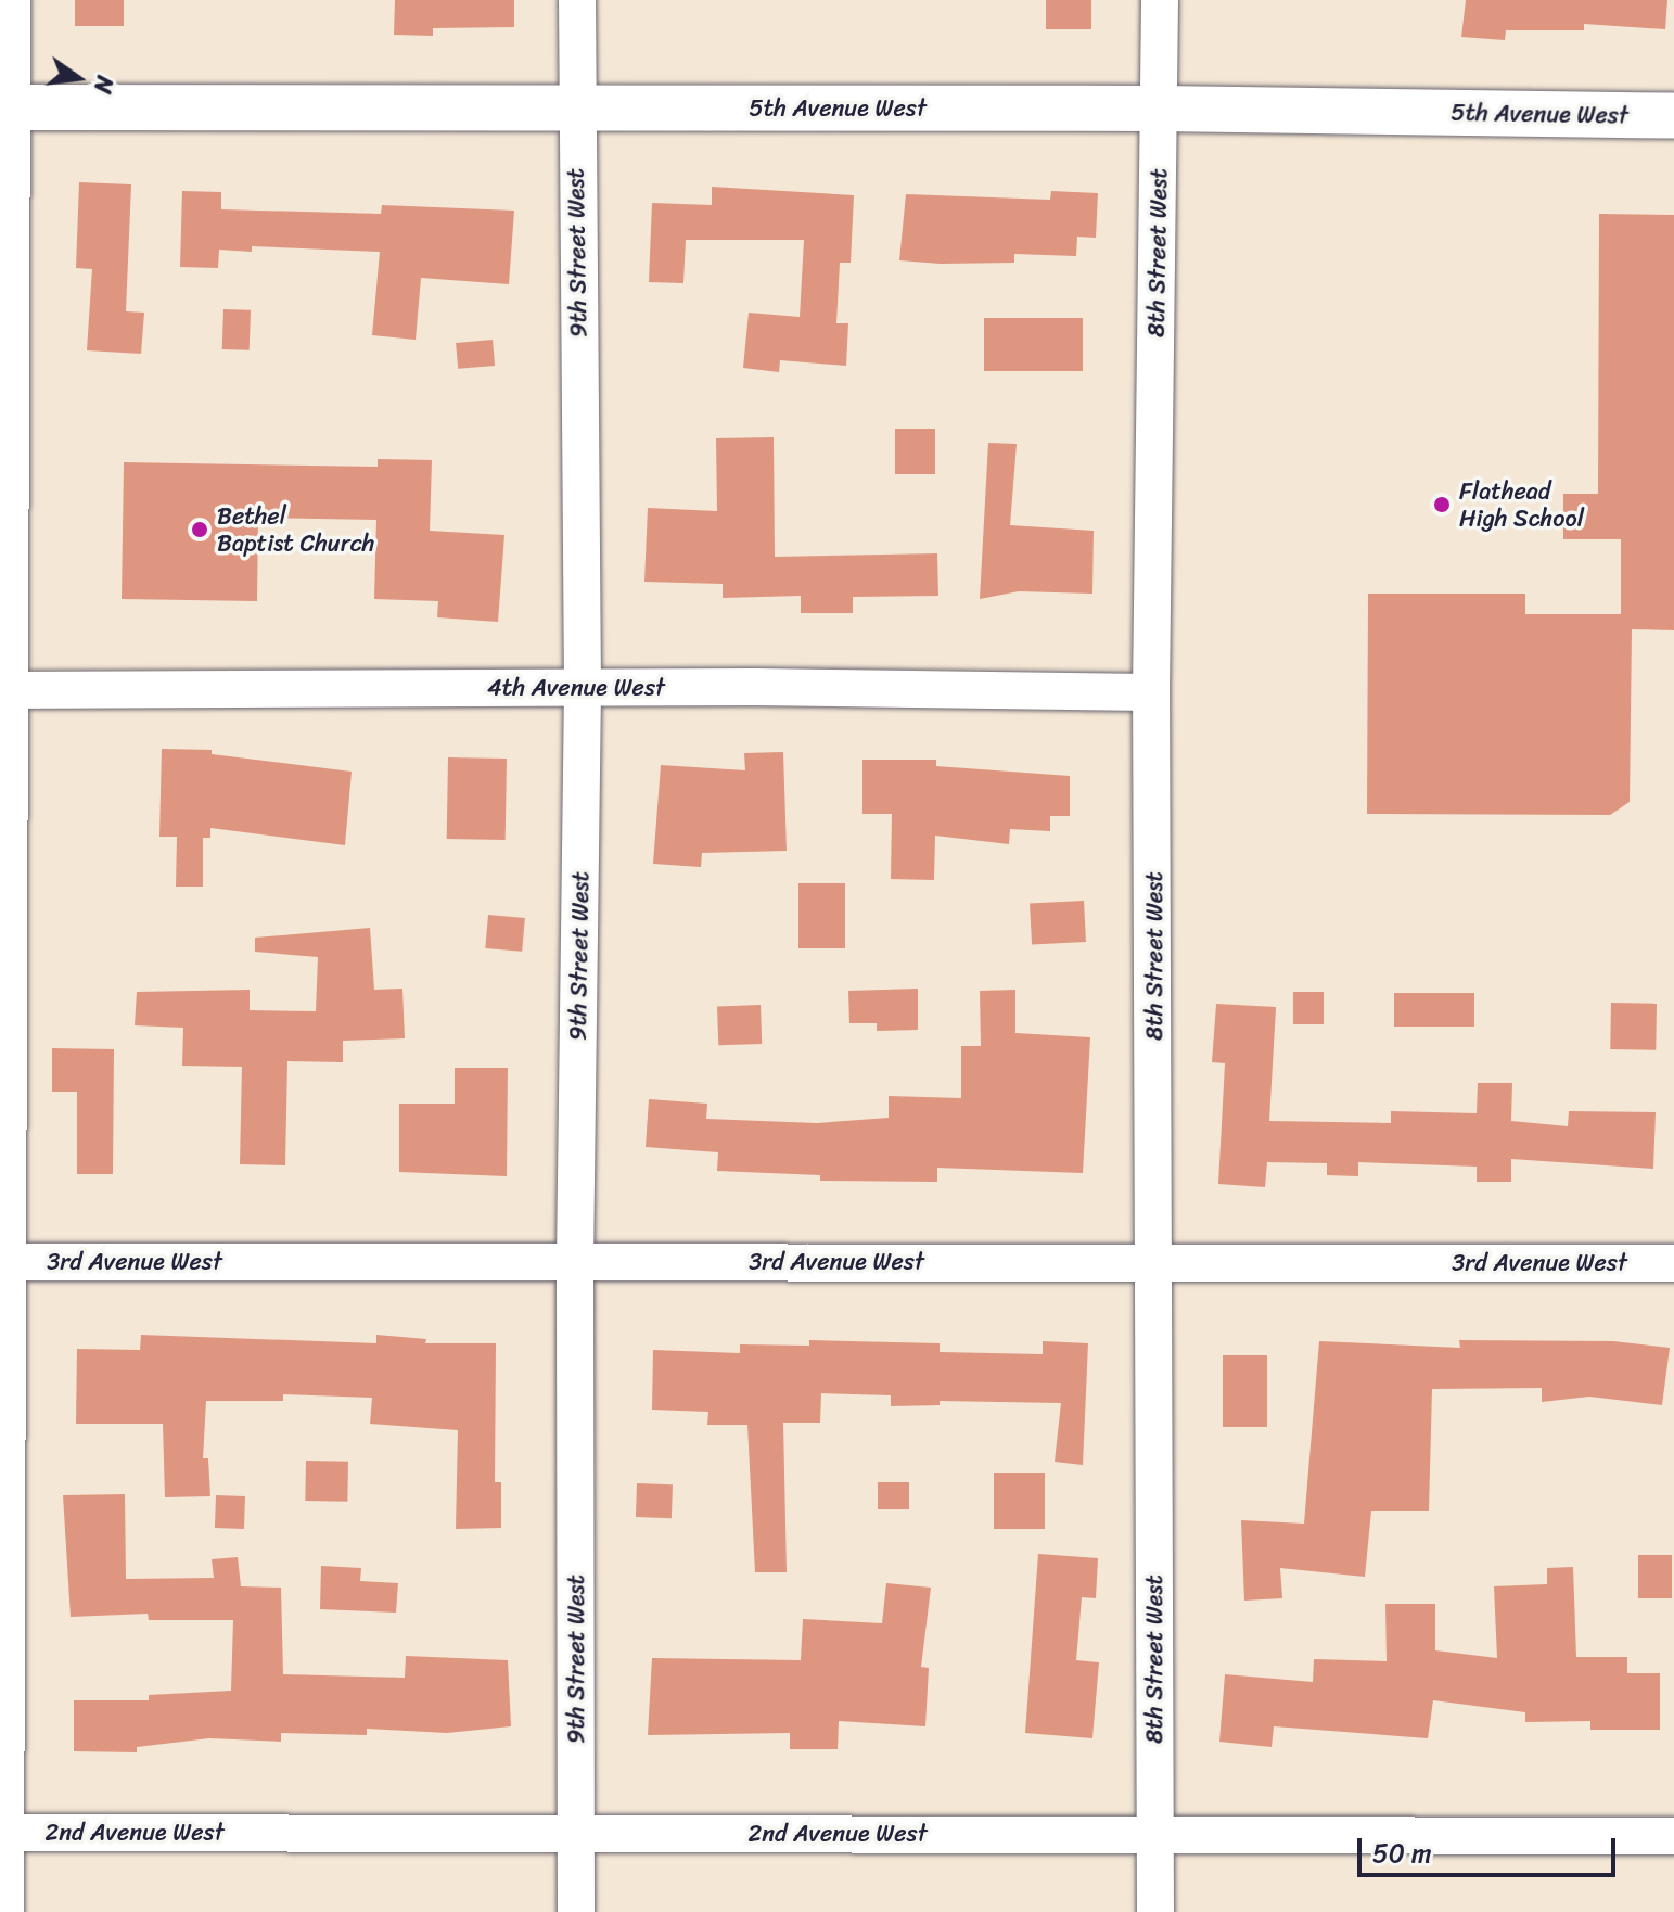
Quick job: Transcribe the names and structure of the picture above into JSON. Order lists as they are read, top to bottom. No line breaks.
{"streets":{"street":["5th Avenue West","9th Street West","8th Street West","4th Avenue West","3rd Avenue West","2nd Avenue West"]},"crossings":[["5th Avenue West","9th Street West"],["5th Avenue West","8th Street West"],["9th Street West","4th Avenue West"],["9th Street West","3rd Avenue West"],["9th Street West","2nd Avenue West"],["8th Street West","4th Avenue West"],["8th Street West","3rd Avenue West"],["8th Street West","2nd Avenue West"]],"places":["Flathead High School","Bethel Baptist Church"],"scale_bar":"50 m","north":"right"}
